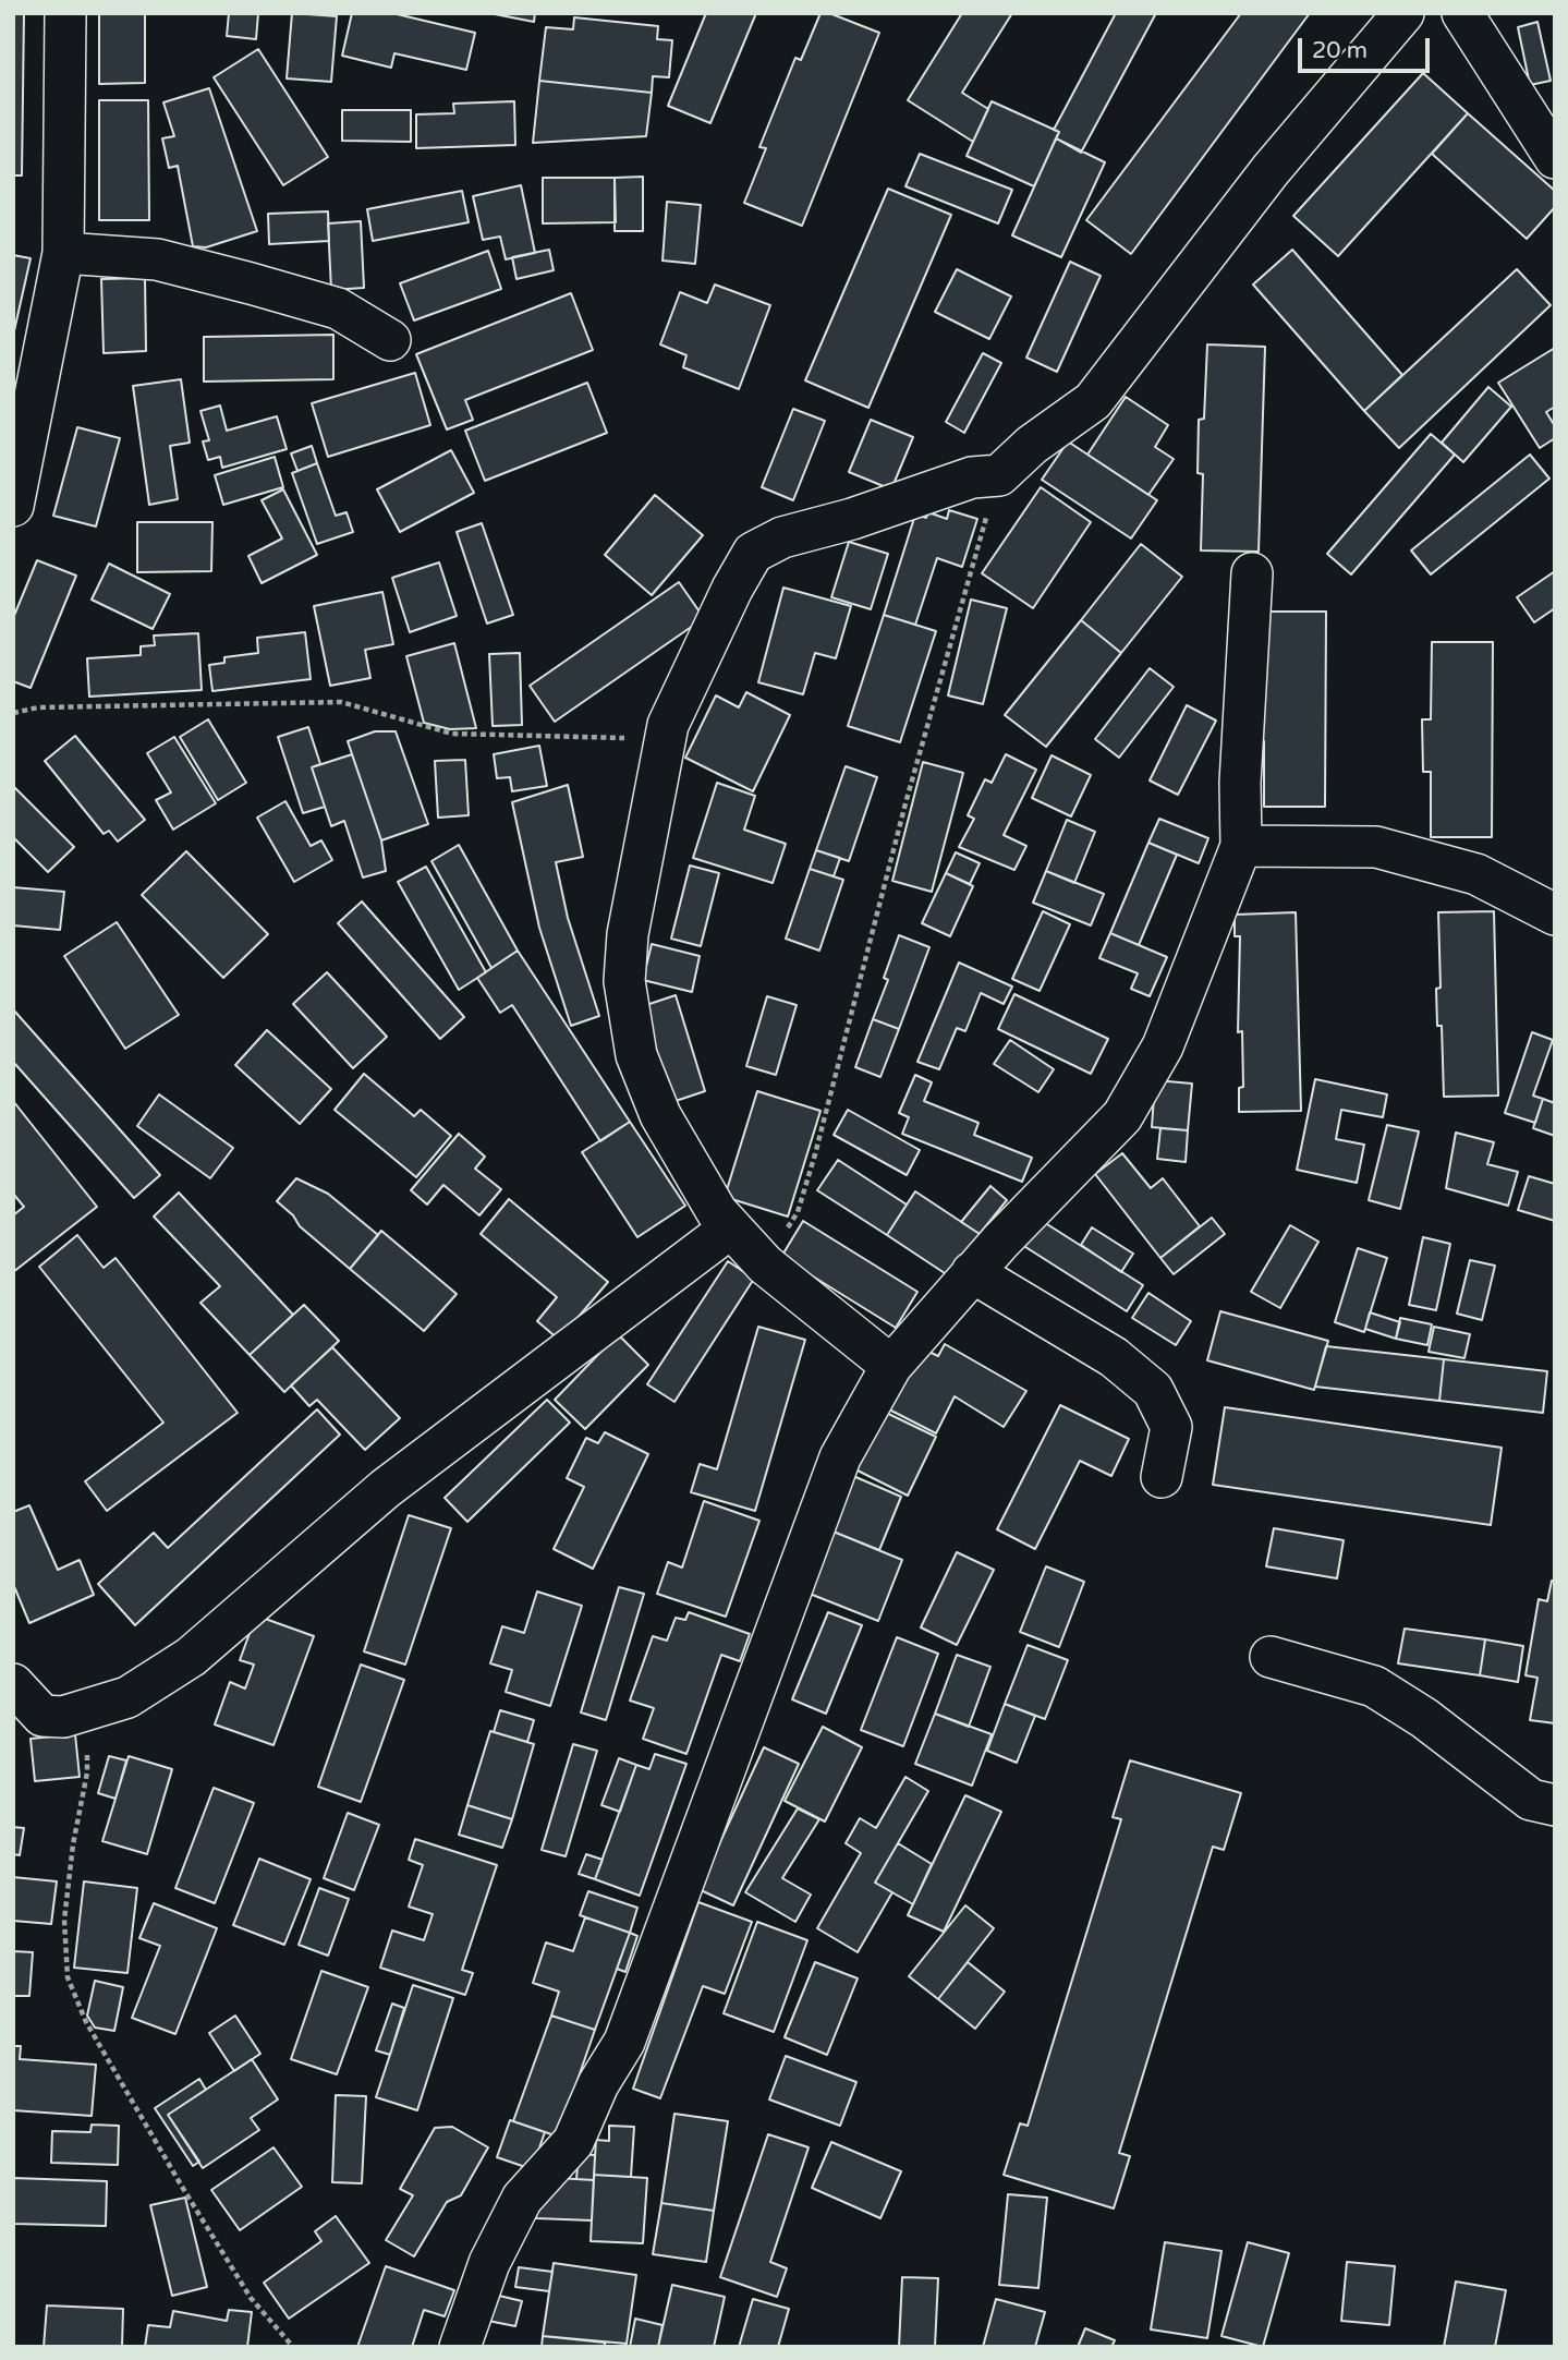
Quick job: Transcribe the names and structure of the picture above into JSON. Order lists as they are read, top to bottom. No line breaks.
{"scale_bar":"20 m"}
